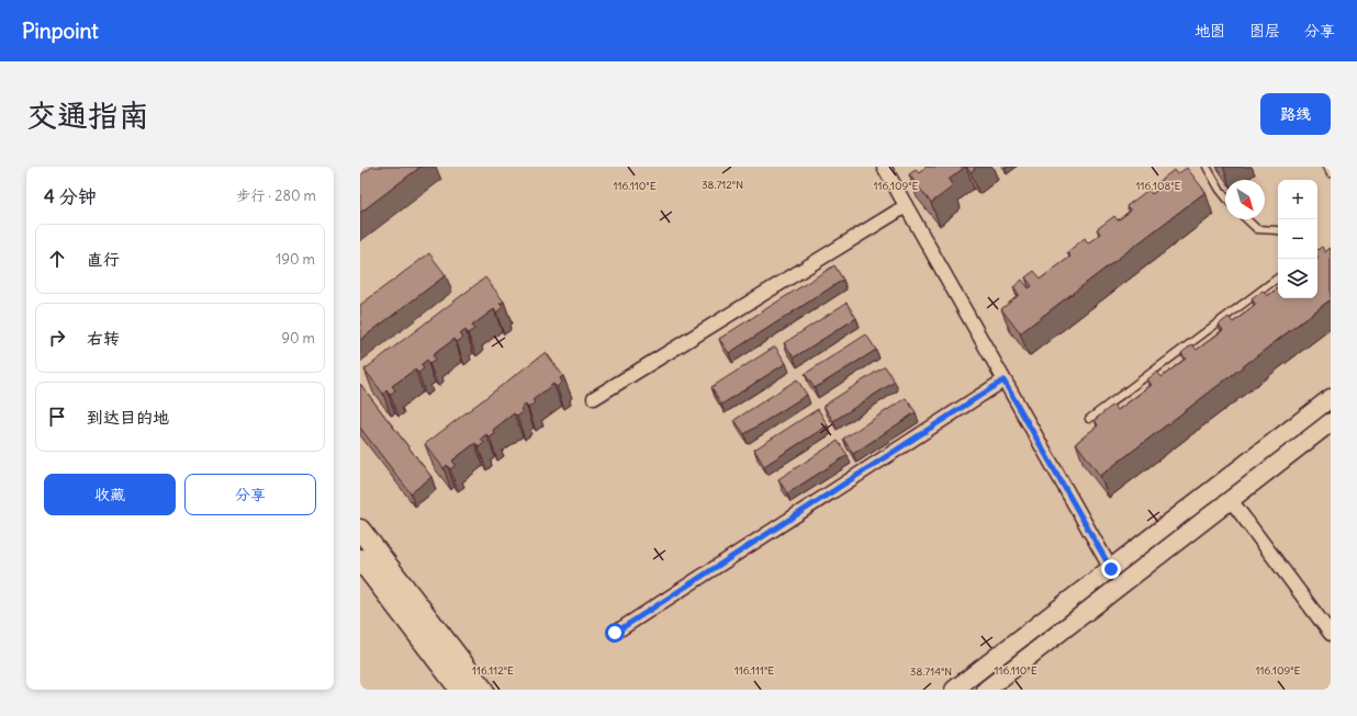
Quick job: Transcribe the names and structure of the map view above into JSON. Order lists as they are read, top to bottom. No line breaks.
{"north":"bottom right","page":{"header":"Pinpoint","nav":["地图","图层","分享"],"buttons":["路线",["收藏","分享"]],"title":"交通指南","heading":["4 分钟","步行 · 280 m"],"map_buttons":["+","−"],"list":[["直行","190 m"],["右转","90 m"],"到达目的地"]},"coordinates":["38.712°N","116.110°E","116.109°E","116.108°E","116.112°E","116.111°E","38.714°N"]}
